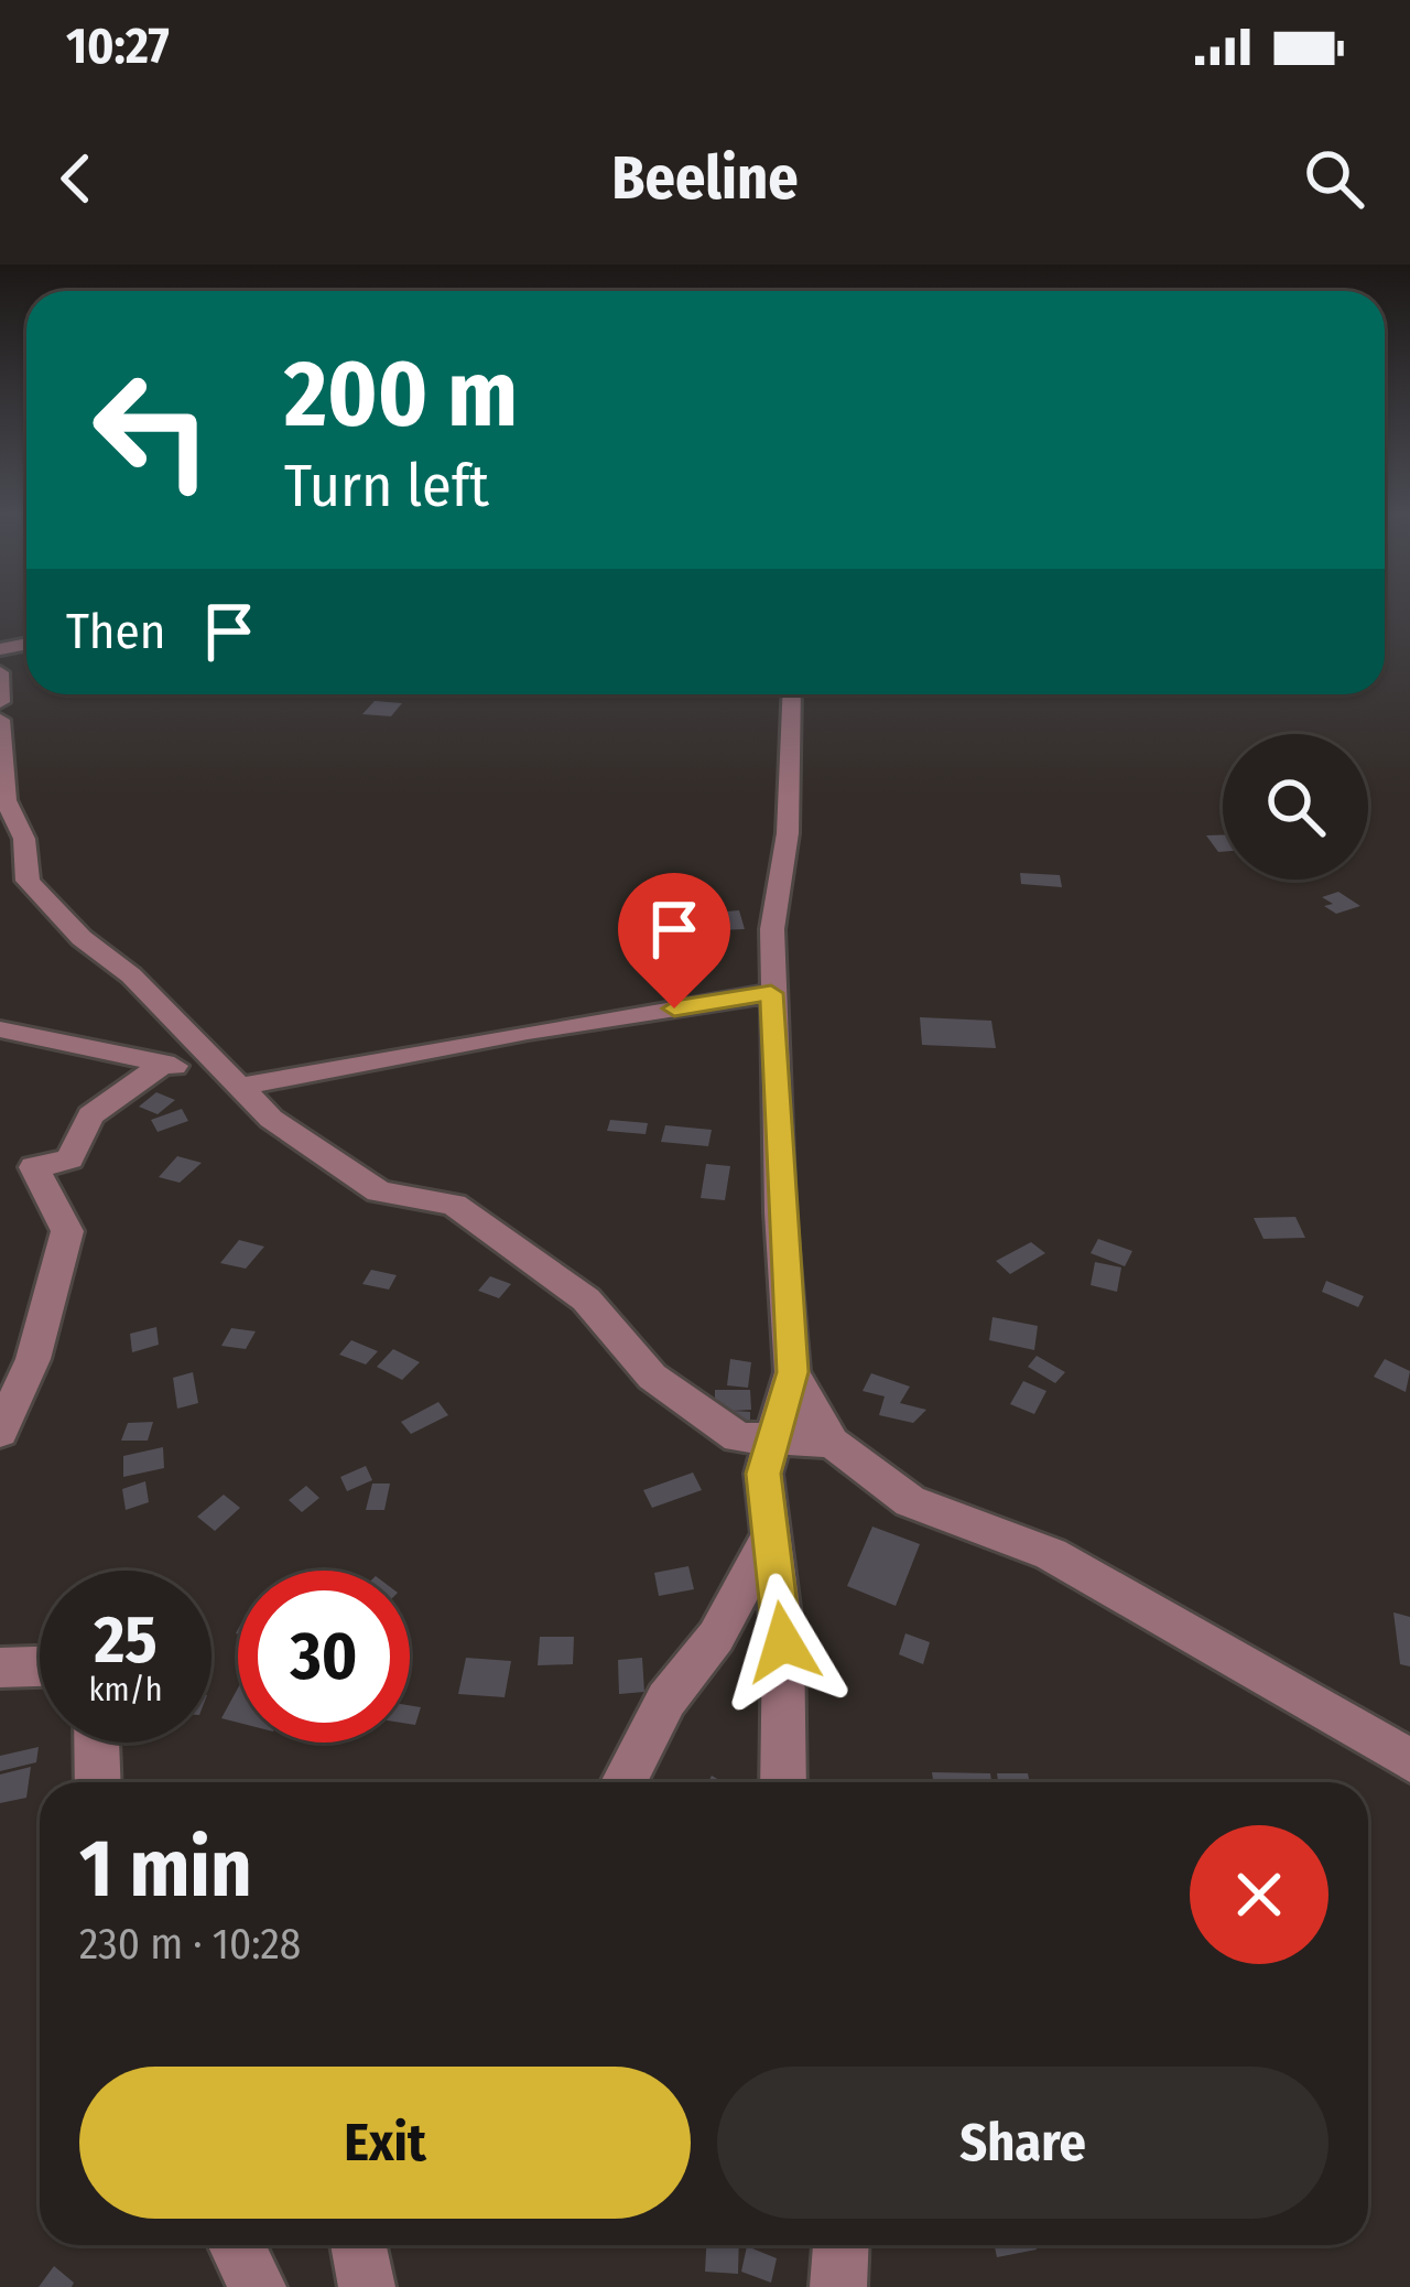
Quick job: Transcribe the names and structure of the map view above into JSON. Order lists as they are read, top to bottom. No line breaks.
{"page":{"status":"10:27","header":"Beeline","turn":["200 m","Turn left"],"then":"Then","speed":"25 km/h","limit":"30","heading":["1 min","230 m · 10:28"],"buttons":["Exit","Share"]}}
